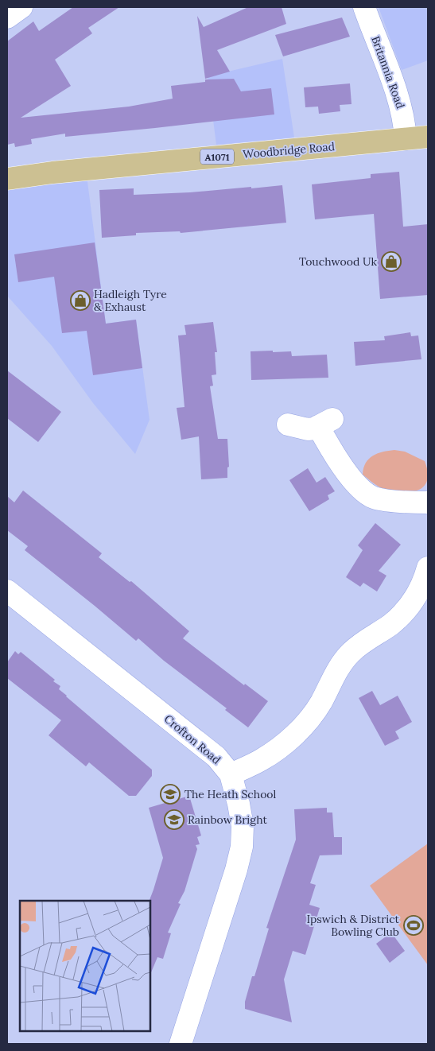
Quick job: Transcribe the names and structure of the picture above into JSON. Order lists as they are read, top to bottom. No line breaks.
{"streets":{"main road":["Woodbridge Road","A1071"],"street":["Britannia Road","Crofton Road"]},"crossings":[["Britannia Road","Woodbridge Road"]],"places":{"shop":["Touchwood Uk","Hadleigh Tyre & Exhaust"],"school or university":["The Heath School","Rainbow Bright"],"sports":["Ipswich & District Bowling Club"]}}
